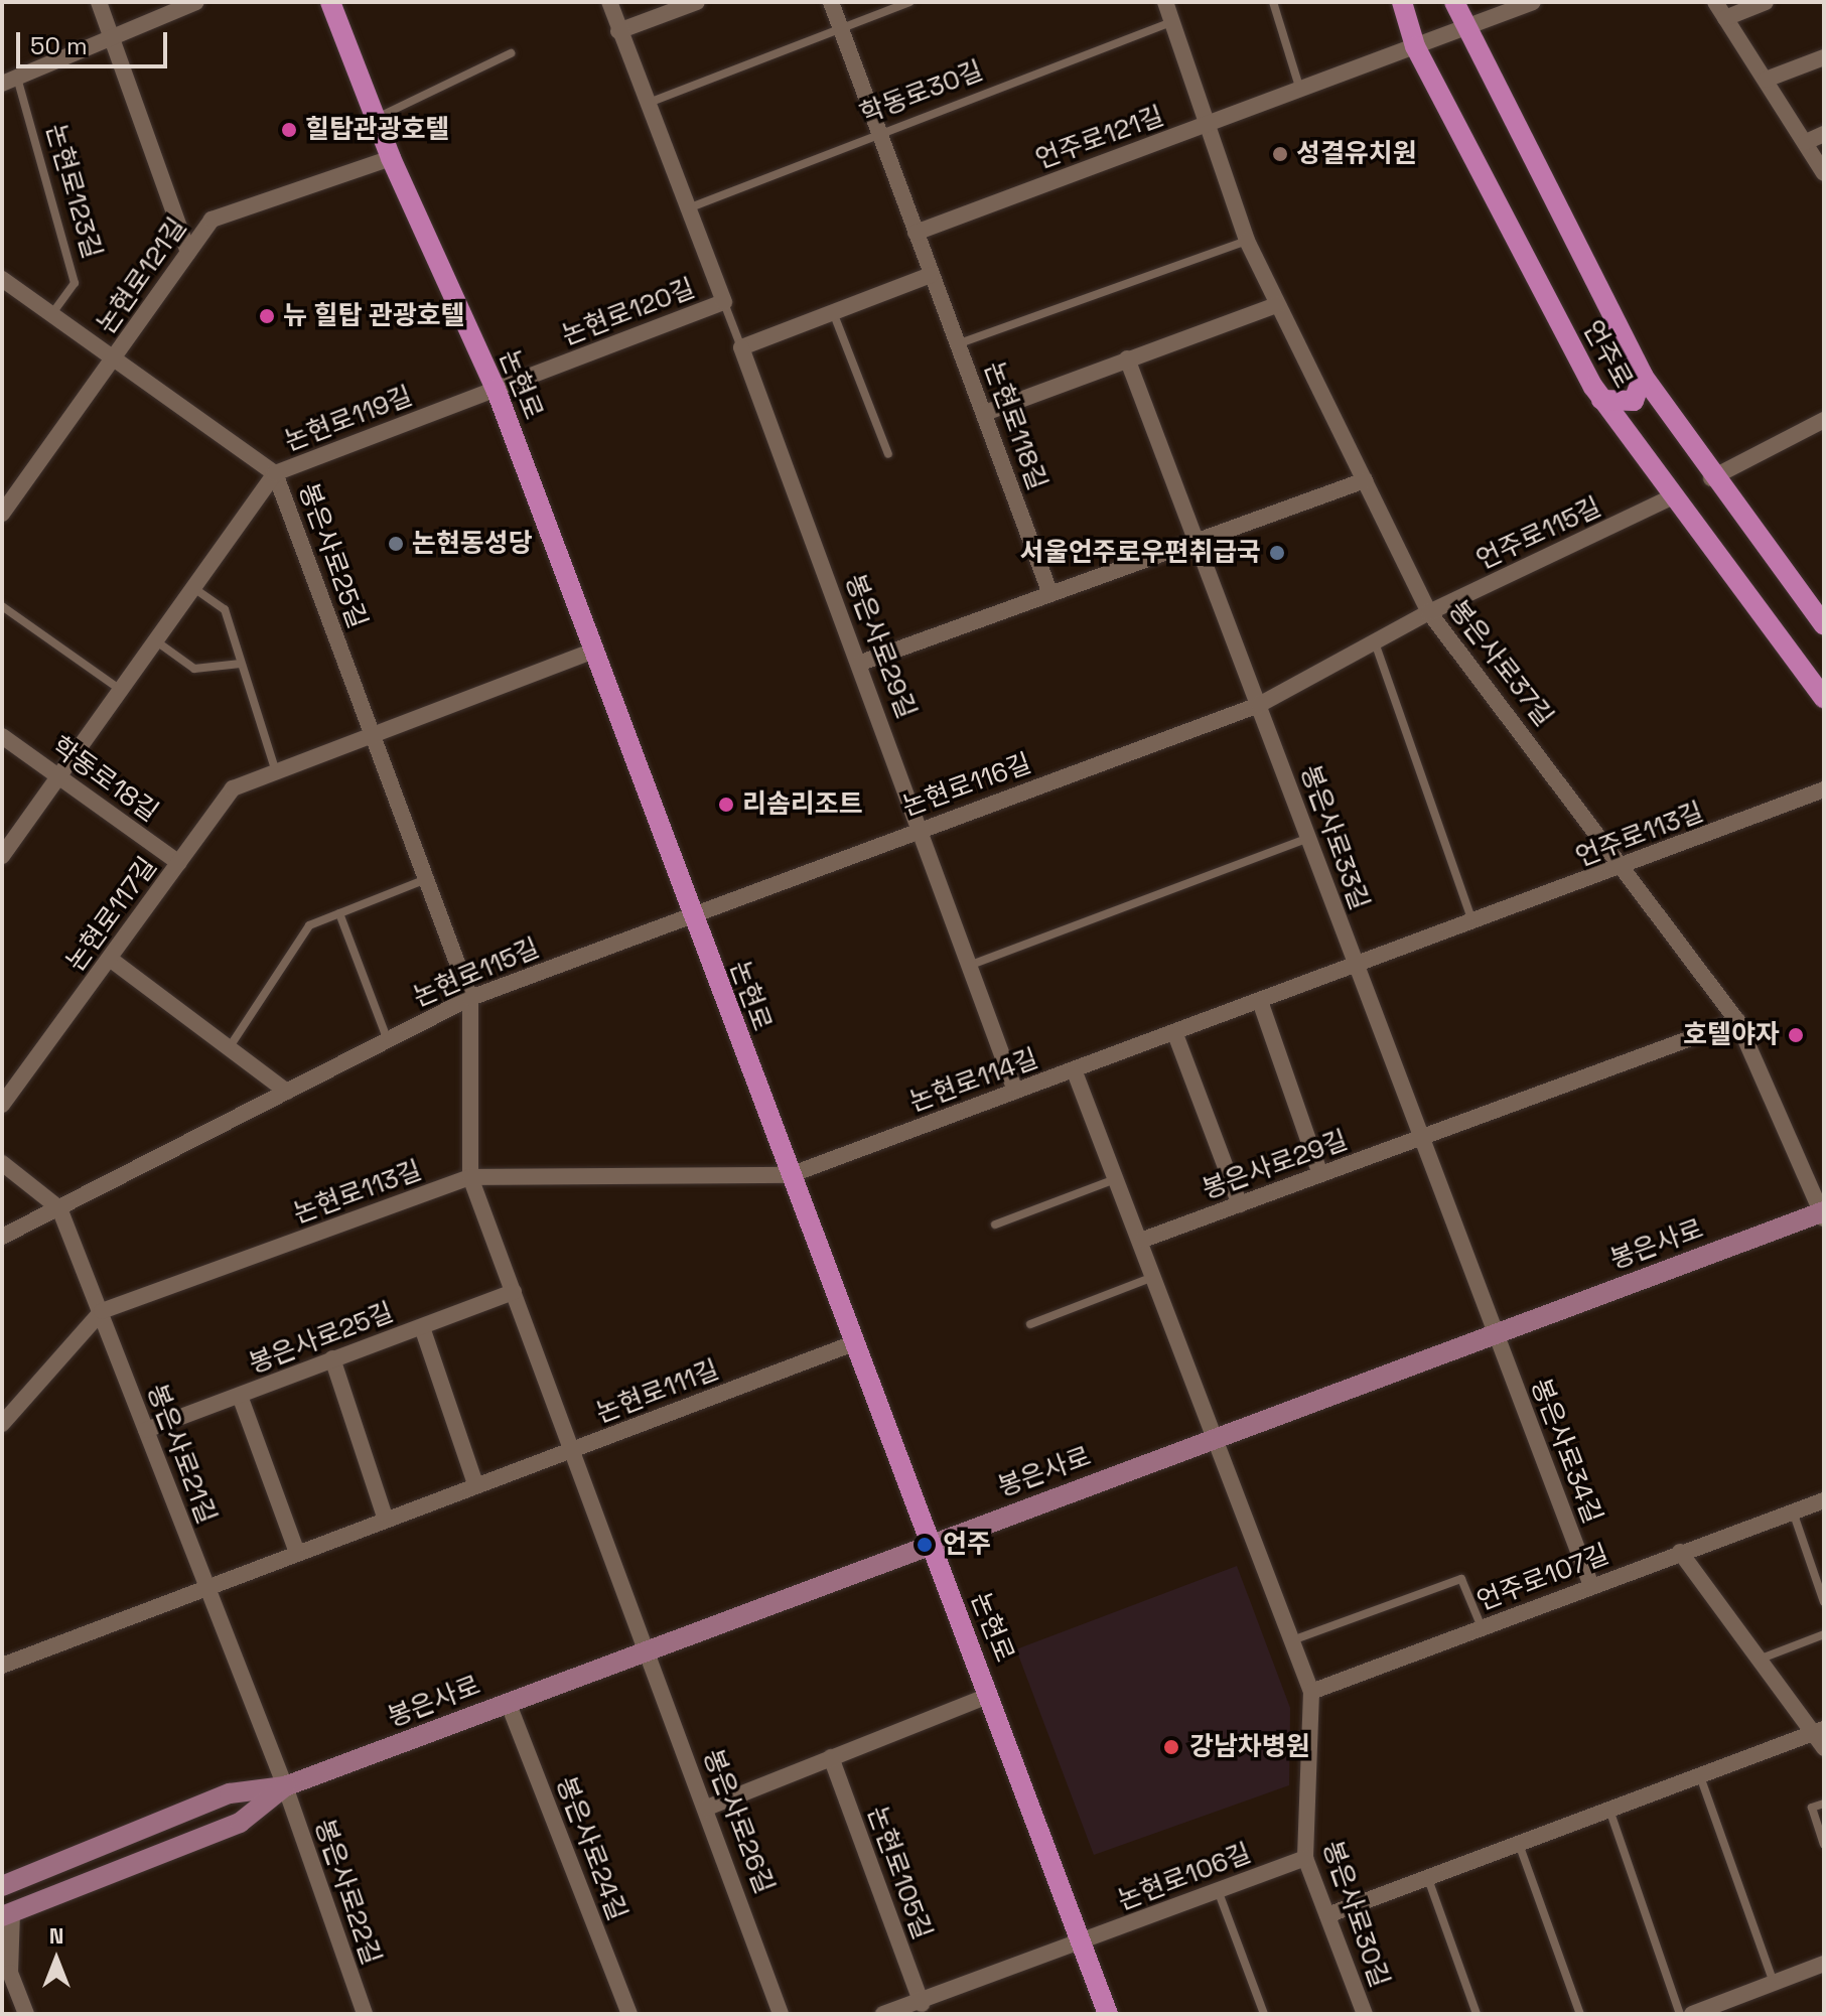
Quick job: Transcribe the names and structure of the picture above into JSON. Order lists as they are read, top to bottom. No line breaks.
{"streets":{"main road":["언주로","논현로","봉은사로"],"street":["언주로121길","논현로123길","논현로121길","논현로120길","논현로119길","논현로118길","언주로115길","봉은사로25길","봉은사로29길","봉은사로37길","학동로18길","논현로116길","언주로113길","봉은사로33길","논현로117길","논현로115길","논현로114길","논현로113길","논현로111길","봉은사로34길","봉은사로21길","언주로107길","봉은사로26길","봉은사로24길","논현로105길","논현로106길","봉은사로22길","봉은사로30길"],"lane":["학동로30길"]},"crossings":[["학동로30길","논현로118길"],["학동로30길","봉은사로37길"],["언주로121길","언주로"],["언주로121길","논현로118길"],["언주로121길","봉은사로37길"],["논현로123길","봉은사로25길"],["논현로121길","논현로"],["논현로121길","봉은사로25길"],["논현로120길","논현로"],["논현로120길","논현로119길"],["논현로120길","봉은사로29길"],["언주로","언주로115길"],["논현로","논현로119길"],["논현로","논현로116길"],["논현로","논현로117길"],["논현로","논현로115길"],["논현로","논현로114길"],["논현로","논현로113길"],["논현로","봉은사로"],["논현로","논현로111길"],["논현로","논현로106길"],["논현로119길","봉은사로25길"],["논현로119길","학동로18길"],["언주로115길","봉은사로37길"],["언주로115길","논현로116길"],["언주로115길","봉은사로33길"],["봉은사로25길","논현로117길"],["봉은사로25길","논현로115길"],["봉은사로25길","논현로113길"],["봉은사로25길","봉은사로"],["봉은사로25길","논현로111길"],["봉은사로25길","봉은사로21길"],["봉은사로25길","봉은사로26길"],["봉은사로29길","논현로116길"],["봉은사로29길","봉은사로33길"],["봉은사로29길","논현로114길"],["봉은사로37길","언주로113길"],["봉은사로37길","봉은사로"],["학동로18길","논현로117길"],["논현로116길","봉은사로33길"],["논현로116길","논현로115길"],["언주로113길","봉은사로33길"],["언주로113길","논현로114길"],["봉은사로33길","논현로114길"],["봉은사로33길","봉은사로"],["봉은사로33길","봉은사로34길"],["논현로115길","봉은사로21길"],["논현로114길","논현로113길"],["논현로113길","봉은사로21길"],["봉은사로","봉은사로34길"],["봉은사로","봉은사로21길"],["봉은사로","봉은사로26길"],["봉은사로","봉은사로24길"],["봉은사로","봉은사로22길"],["봉은사로","봉은사로30길"],["논현로111길","봉은사로21길"],["봉은사로34길","언주로107길"],["봉은사로21길","봉은사로22길"],["언주로107길","봉은사로30길"],["논현로106길","봉은사로30길"]],"places":["힐탑관광호텔","성결유치원","뉴 힐탑 관광호텔","논현동성당","서울언주로우편취급국","리솜리조트","호텔야자","언주","강남차병원"],"scale_bar":"50 m","north":"top"}
